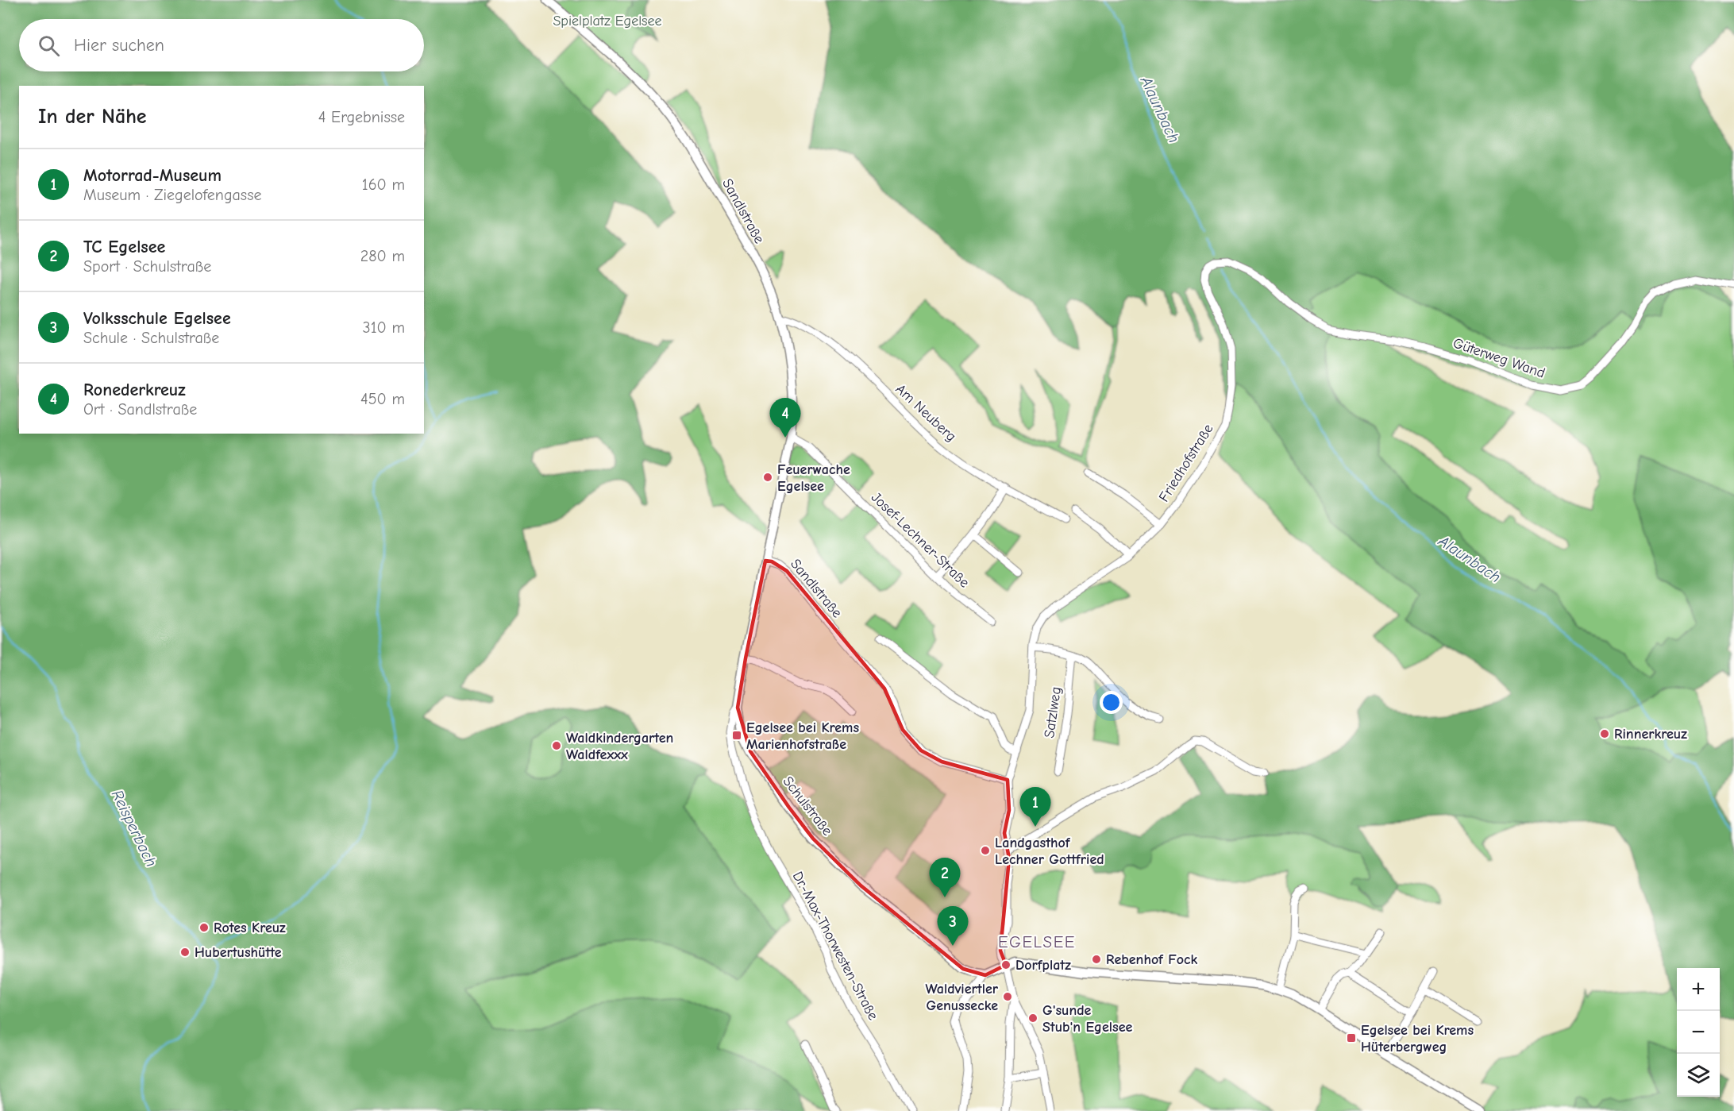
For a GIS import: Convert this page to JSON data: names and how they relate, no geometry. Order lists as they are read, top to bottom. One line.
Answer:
{"streets":{"street":["Sandlstraße","Güterweg Wand","Am Neuberg","Friedhofstraße","Josef-Lechner-Straße","Satzlweg","Schulstraße","Dr.-Max-Thorwesten-Straße"]},"crossings":[["Sandlstraße","Am Neuberg"],["Sandlstraße","Friedhofstraße"],["Sandlstraße","Josef-Lechner-Straße"],["Sandlstraße","Schulstraße"],["Güterweg Wand","Friedhofstraße"],["Schulstraße","Dr.-Max-Thorwesten-Straße"]],"districts":["EGELSEE"],"water":["Alaunbach","Reisperbach"],"parks":["Spielplatz Egelsee"],"places":{"other":["Feuerwache Egelsee","Rinnerkreuz","Waldkindergarten Waldfexxx","Landgasthof Lechner Gottfried","Rotes Kreuz","Hubertushütte","Rebenhof Fock","Dorfplatz","Waldviertler Genussecke","G'sunde Stub'n Egelsee"],"transit":["Egelsee bei Krems Marienhofstraße","Egelsee bei Krems Hüterbergweg"]},"page":{"search":"Hier suchen","heading":["In der Nähe","4 Ergebnisse"],"list":[{"mark":"1","name":"Motorrad-Museum","note":"Museum · Ziegelofengasse","value":"160 m"},{"mark":"2","name":"TC Egelsee","note":"Sport · Schulstraße","value":"280 m"},{"mark":"3","name":"Volksschule Egelsee","note":"Schule · Schulstraße","value":"310 m"},{"mark":"4","name":"Ronederkreuz","note":"Ort · Sandlstraße","value":"450 m"}],"pins":["4","1","2","3"],"map_buttons":["+","−"]}}
